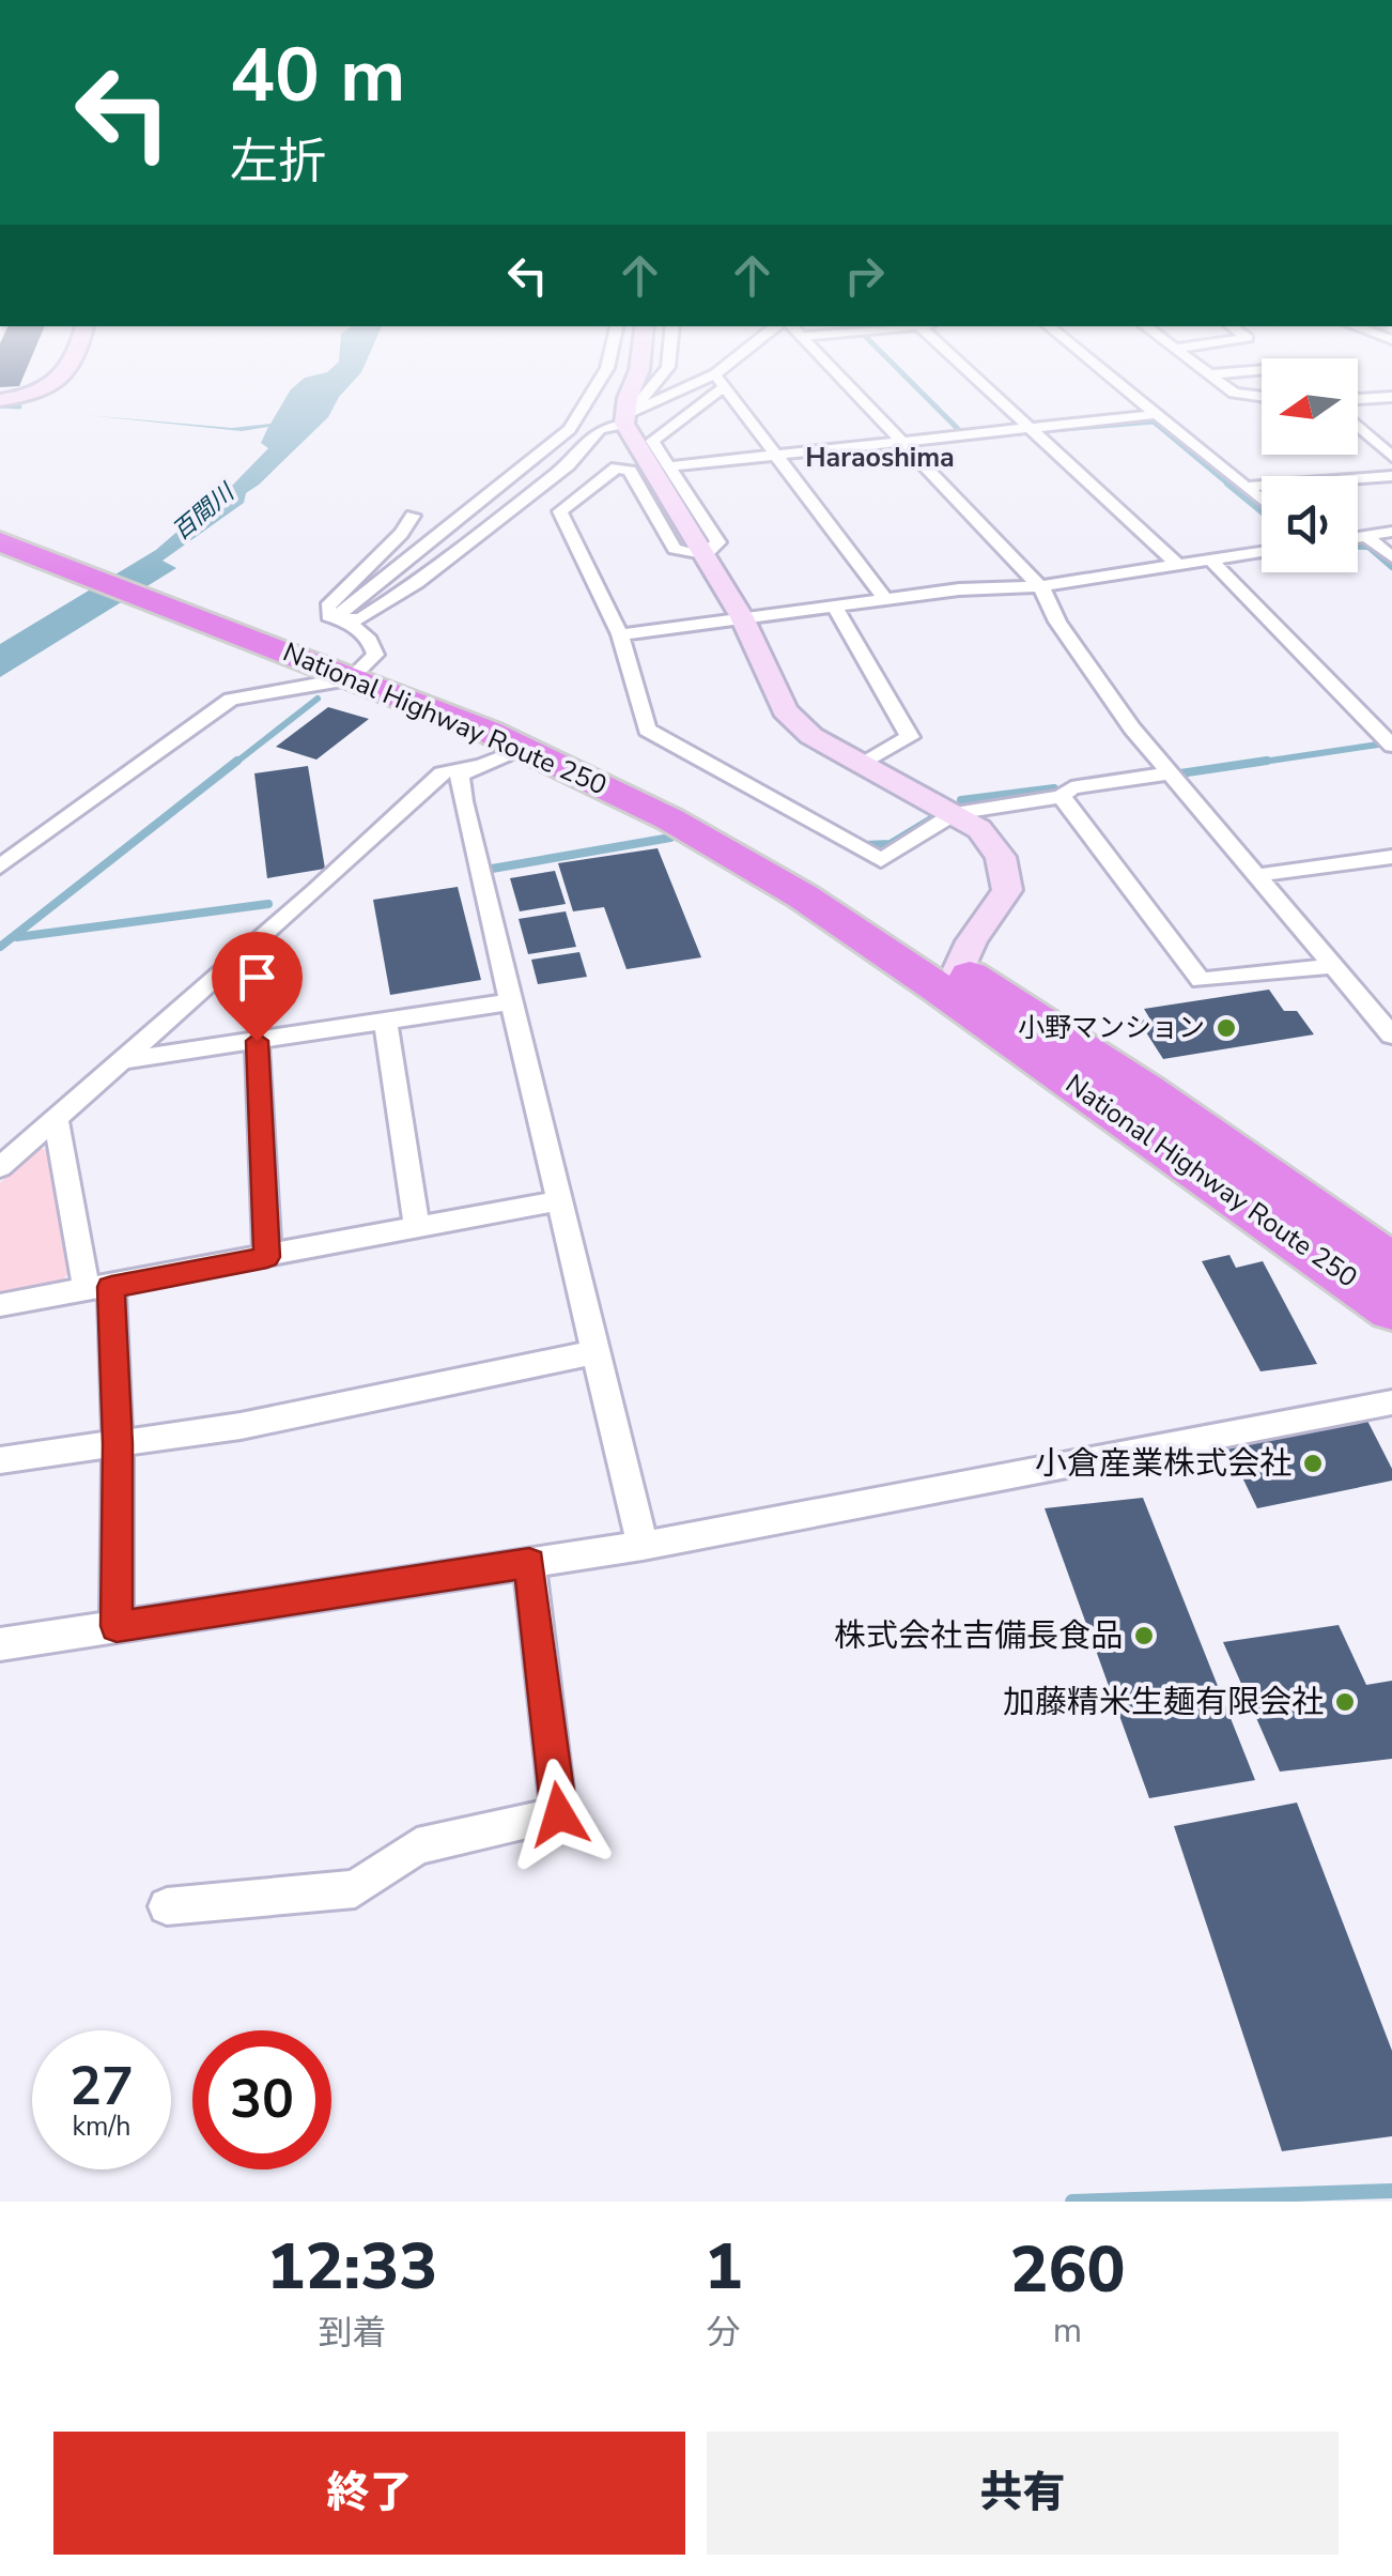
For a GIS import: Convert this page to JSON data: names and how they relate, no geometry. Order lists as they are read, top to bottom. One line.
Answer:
{"streets":{"highway":["National Highway Route 250"]},"districts":["Haraoshima"],"water":["百間川"],"places":["小野マンション","小倉産業株式会社","株式会社吉備長食品","加藤精米生麺有限会社"],"north":"left","page":{"turn":["40 m","左折"],"speed":"27 km/h","limit":"30","eta":["12:33","到着","1","分","260","m"],"buttons":["終了","共有"]}}
